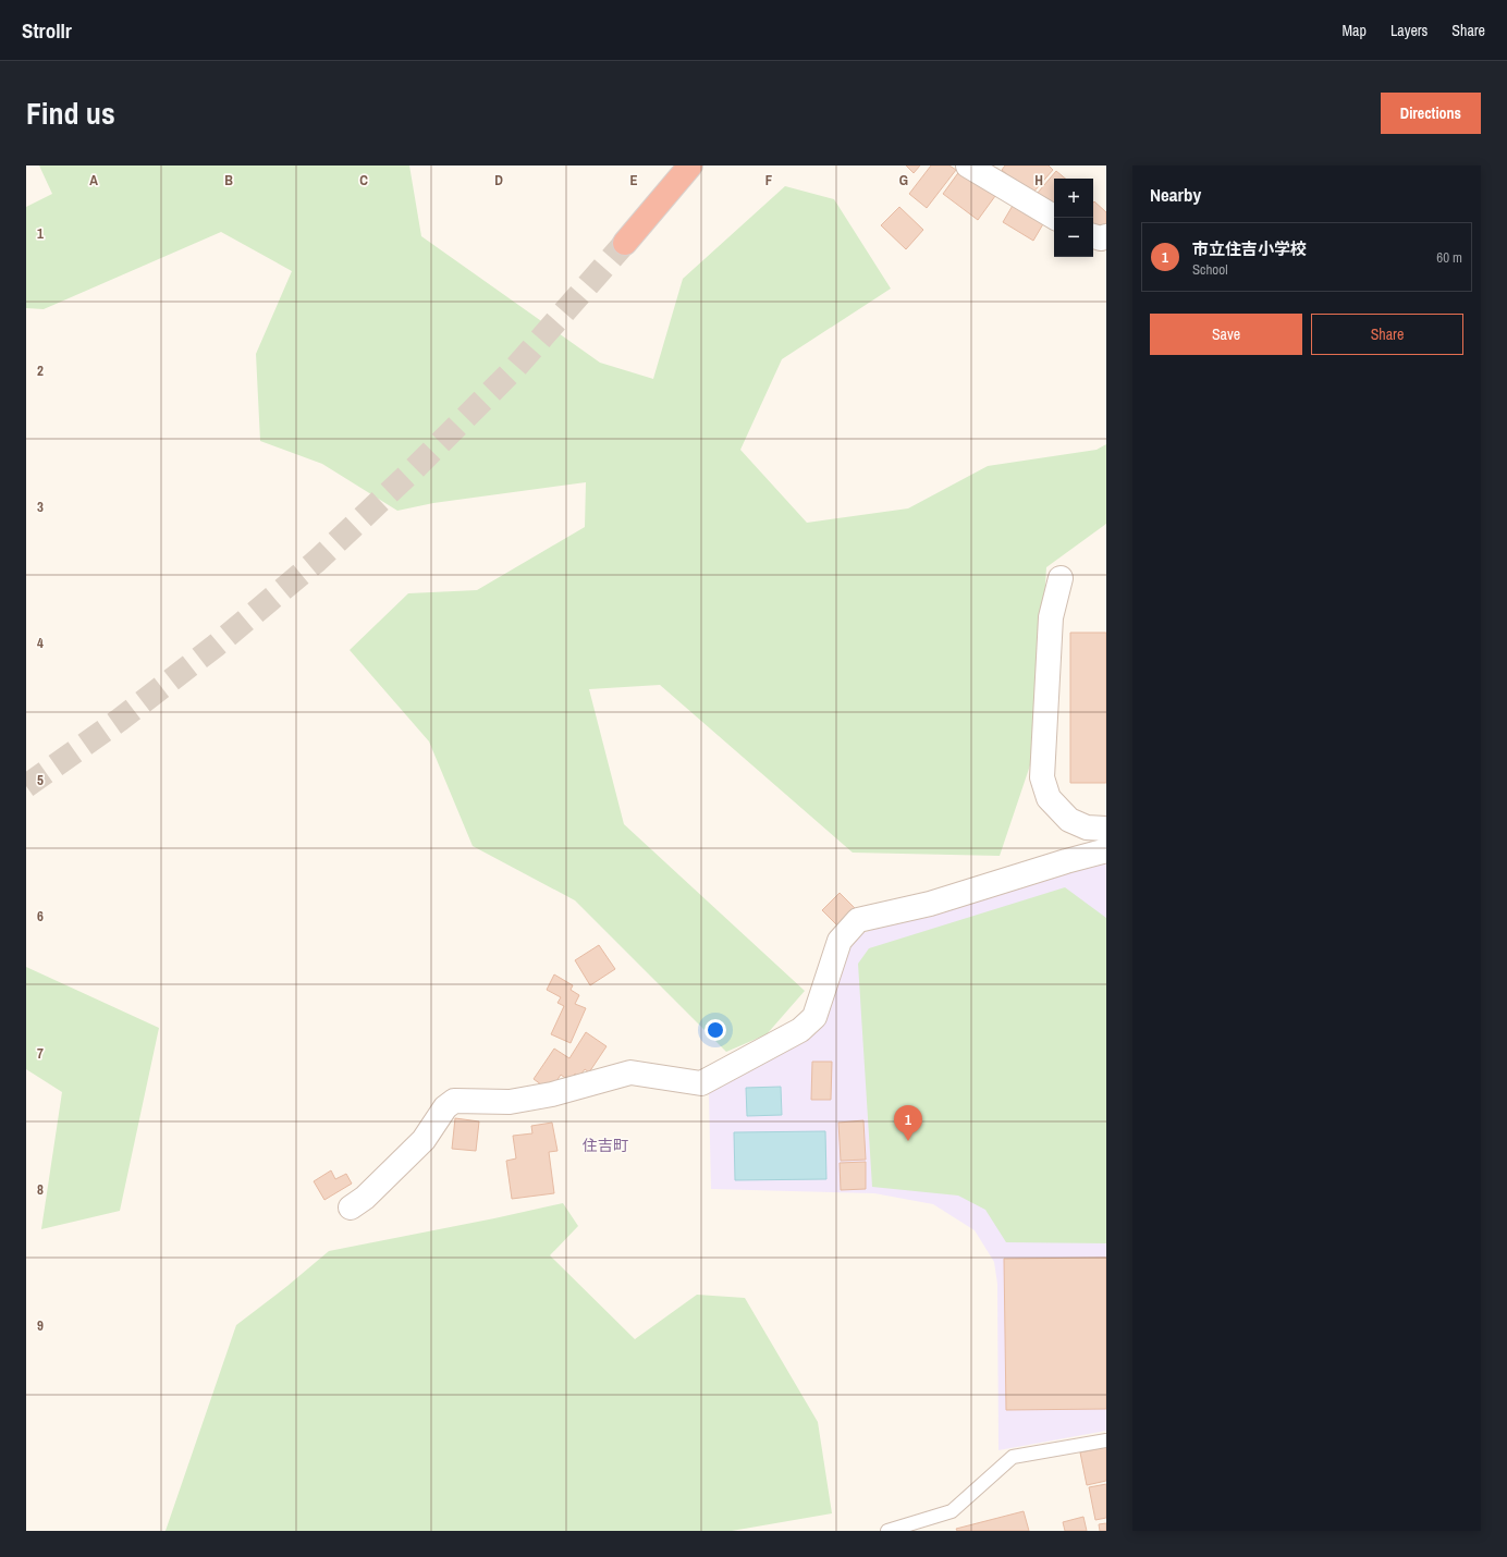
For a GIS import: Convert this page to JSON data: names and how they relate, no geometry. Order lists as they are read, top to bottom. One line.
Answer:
{"districts":["住吉町"],"page":{"header":"Strollr","nav":["Map","Layers","Share"],"title":"Find us","buttons":["Directions",["Save","Share"]],"heading":"Nearby","map_buttons":["+","−"],"list":[{"mark":"1","name":"市立住吉小学校","note":"School","value":"60 m"}],"pins":"1"},"grid":{"columns":["A","B","C","D","E","F","G","H"],"rows":["1","2","3","4","5","6","7","8","9"]}}
